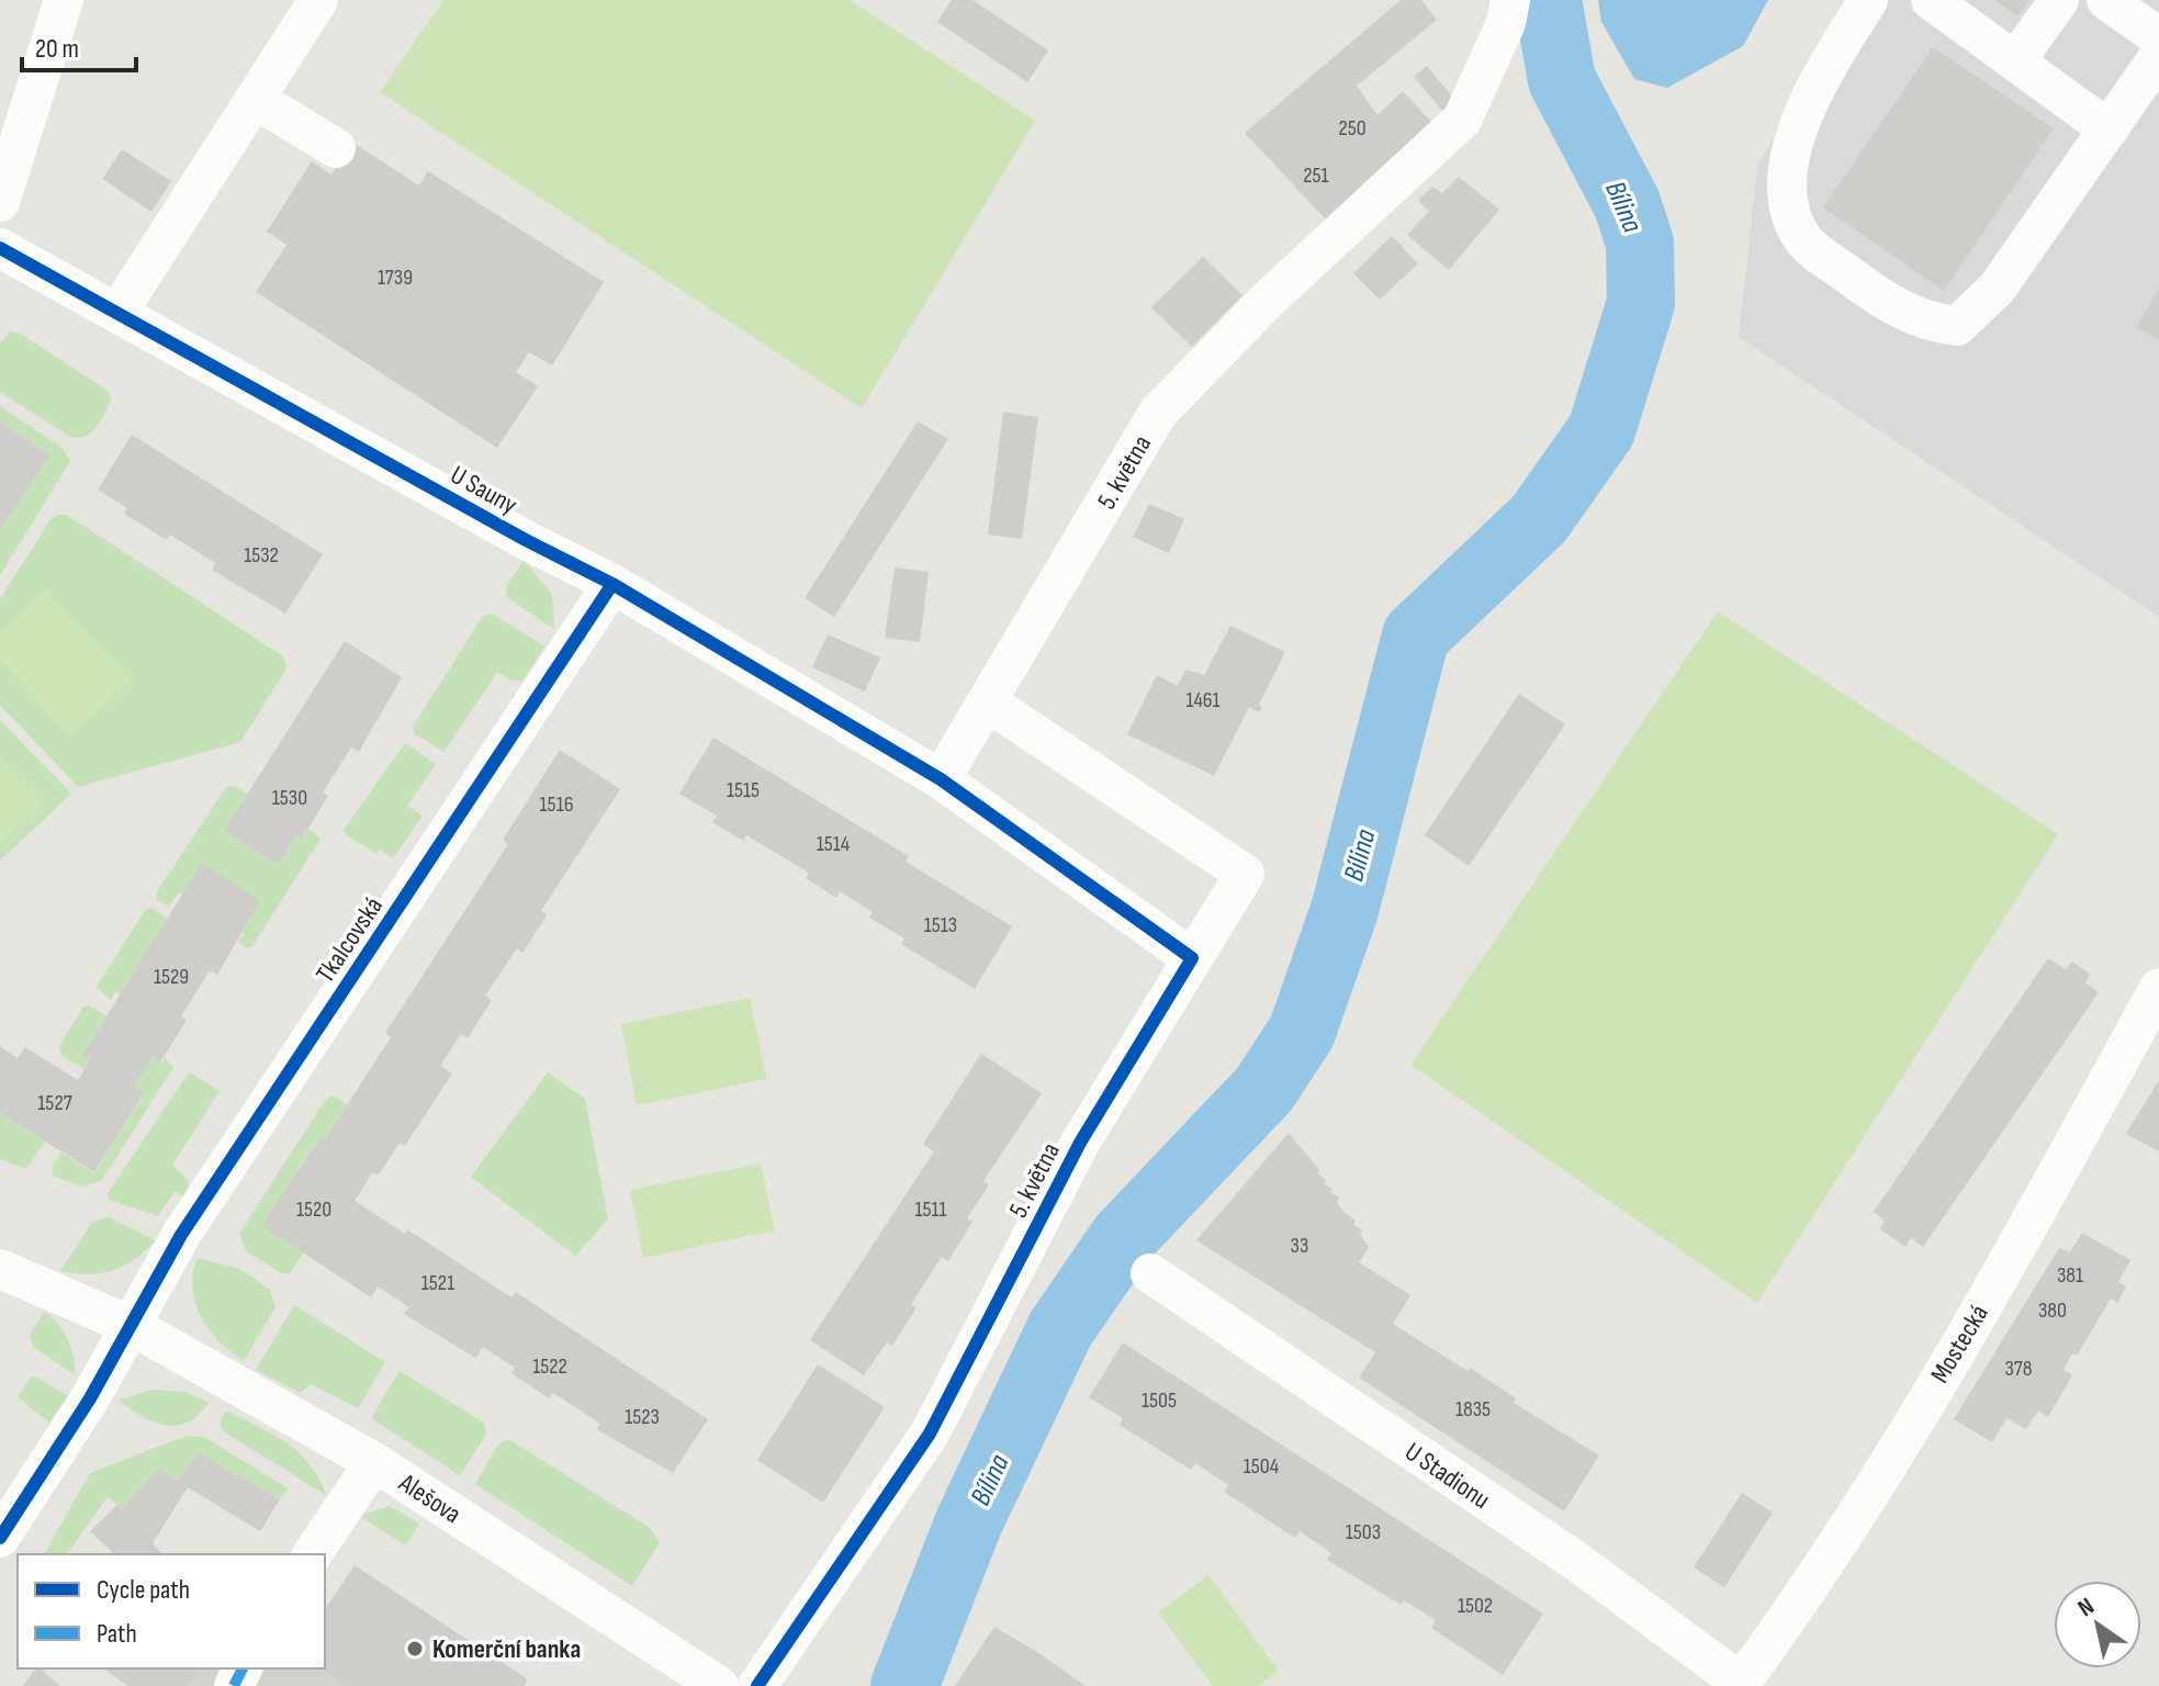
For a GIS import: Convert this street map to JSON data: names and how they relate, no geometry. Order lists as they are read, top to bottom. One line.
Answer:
{"streets":{"street":["5. května","U Sauny","Tkalcovská","Mostecká","U Stadionu","Alešova"]},"crossings":[["5. května","U Sauny"],["U Sauny","Tkalcovská"],["Tkalcovská","Alešova"],["Mostecká","U Stadionu"]],"water":["Bílina"],"places":["Komerční banka"],"house_numbers":["250","251","1739","1532","1461","1515","1530","1516","1514","1513","1529","1527","1520","1511","33","381","1521","380","1522","378","1505","1835","1523","1504","1503","1502"],"legend":["Cycle path","Path"],"scale_bar":"20 m","north":"top left"}
